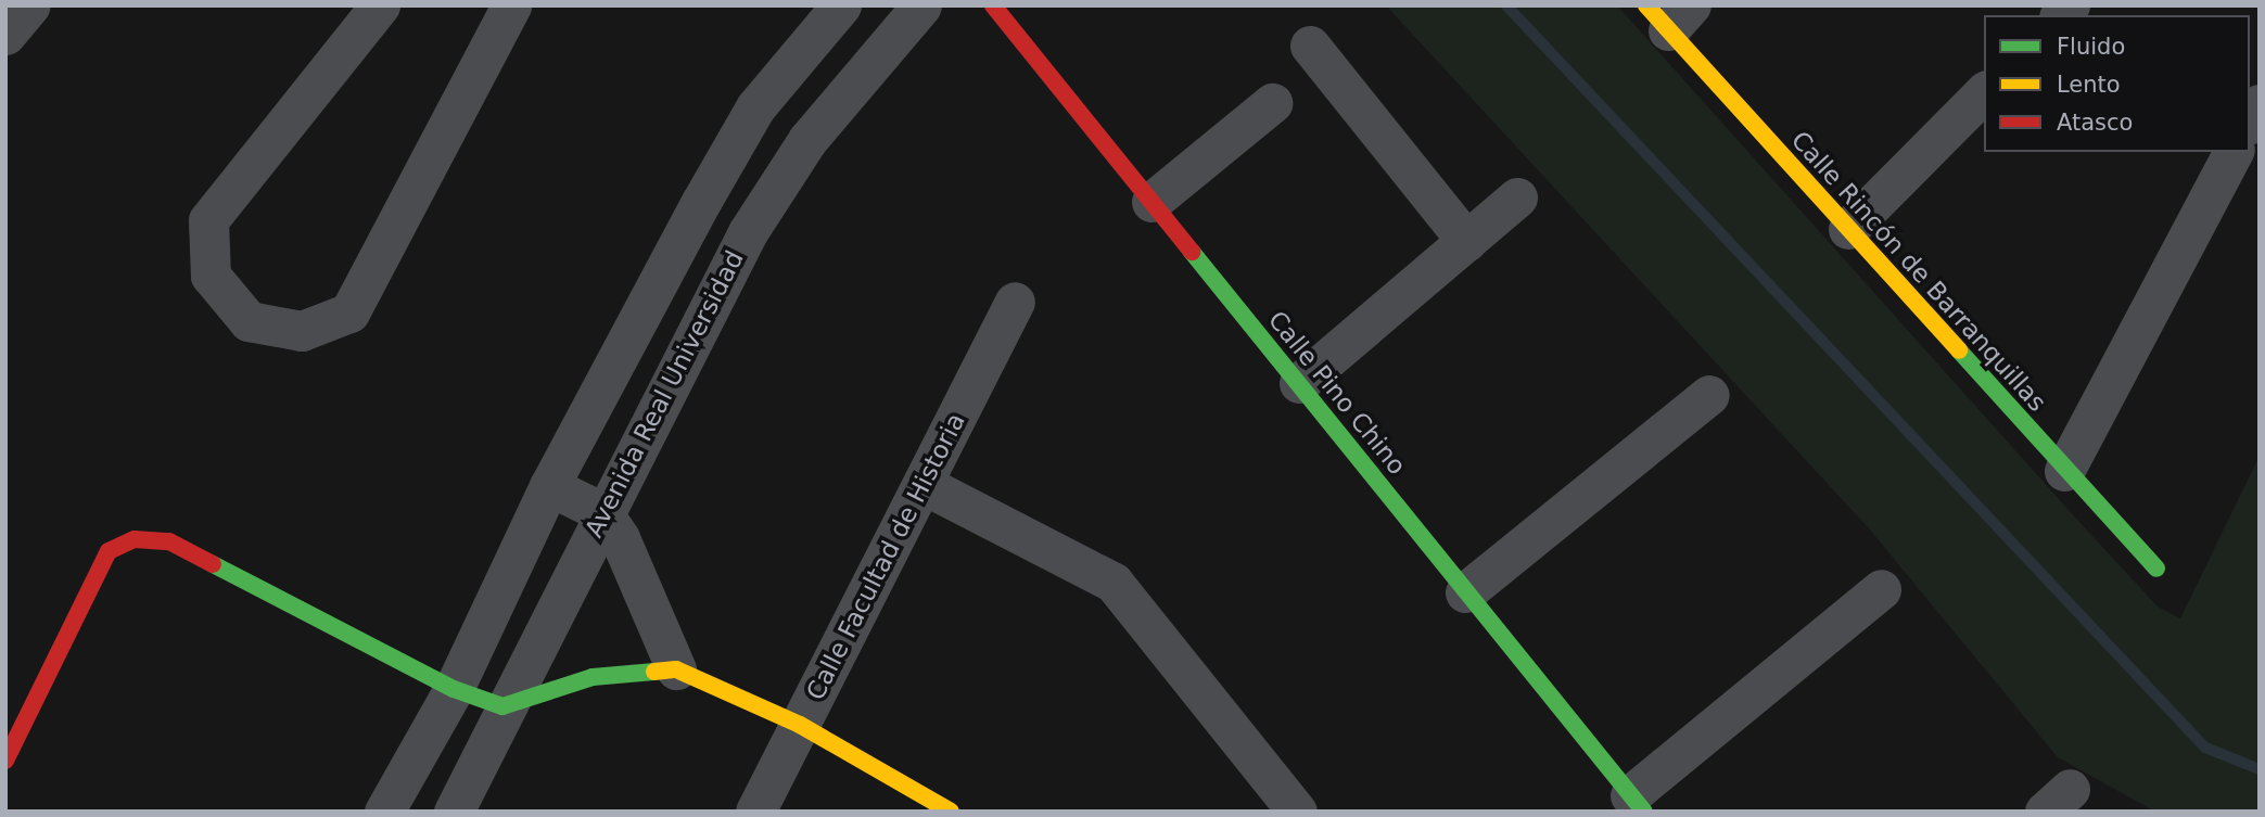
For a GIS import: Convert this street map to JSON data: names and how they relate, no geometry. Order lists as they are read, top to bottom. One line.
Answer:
{"streets":{"street":["Calle Rincón de Barranquillas","Calle Pino Chino","Avenida Real Universidad","Calle Facultad de Historia"]},"legend":["Fluido","Lento","Atasco"]}
